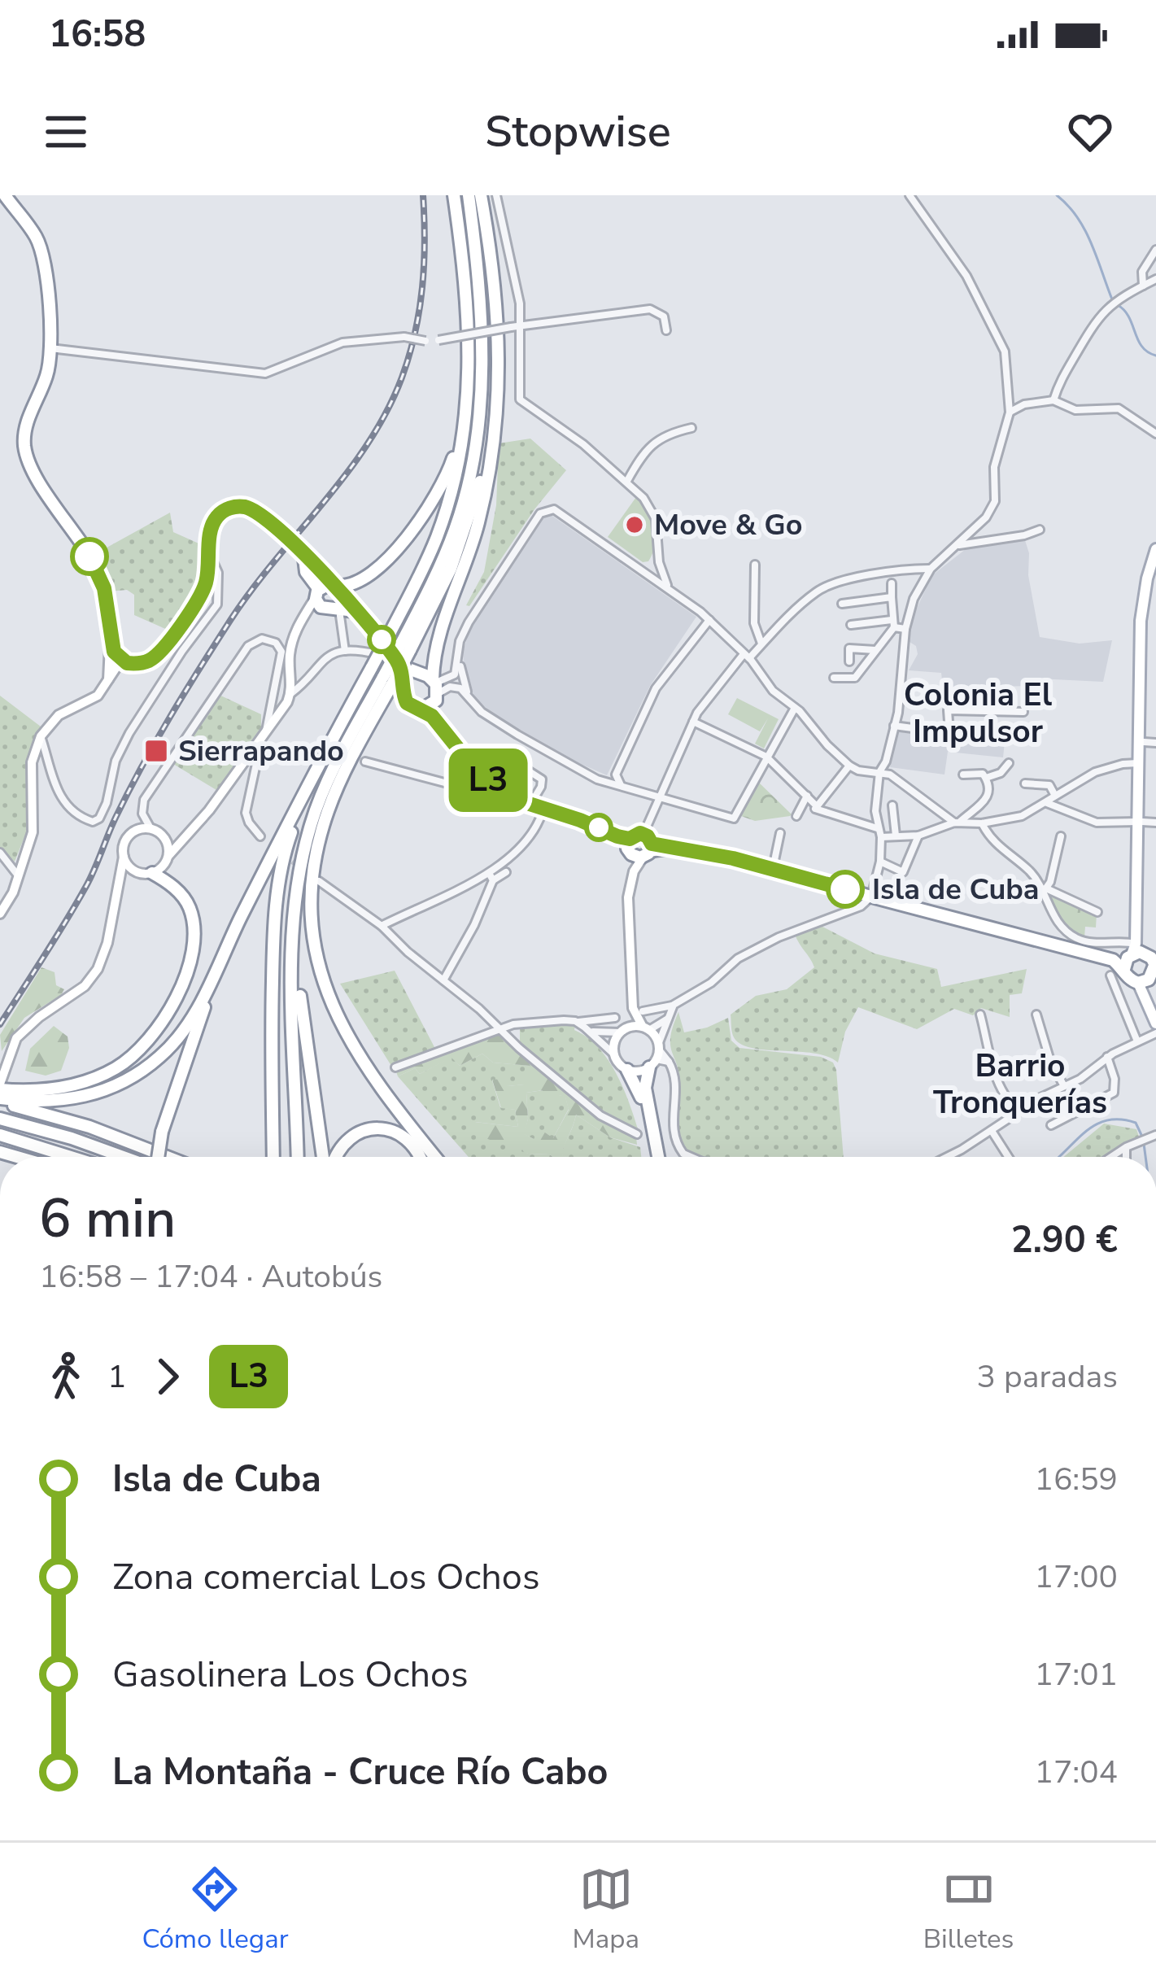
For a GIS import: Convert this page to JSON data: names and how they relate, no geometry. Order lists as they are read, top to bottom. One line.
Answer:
{"districts":["Colonia El Impulsor","Barrio Tronquerías"],"places":{"other":["Move & Go","Isla de Cuba"],"transit":["Sierrapando"]},"lines":["bus line L3"],"page":{"status":"16:58","header":"Stopwise","on_map":"L3","heading":["6 min","16:58 – 17:04 · Autobús","2.90 €"],"legs":["1","L3","3 paradas"],"list":[{"name":"Isla de Cuba","value":"16:59"},{"name":"Zona comercial Los Ochos","value":"17:00"},{"name":"Gasolinera Los Ochos","value":"17:01"},{"name":"La Montaña - Cruce Río Cabo","value":"17:04"}],"tabs":["Cómo llegar","Mapa","Billetes"]}}
